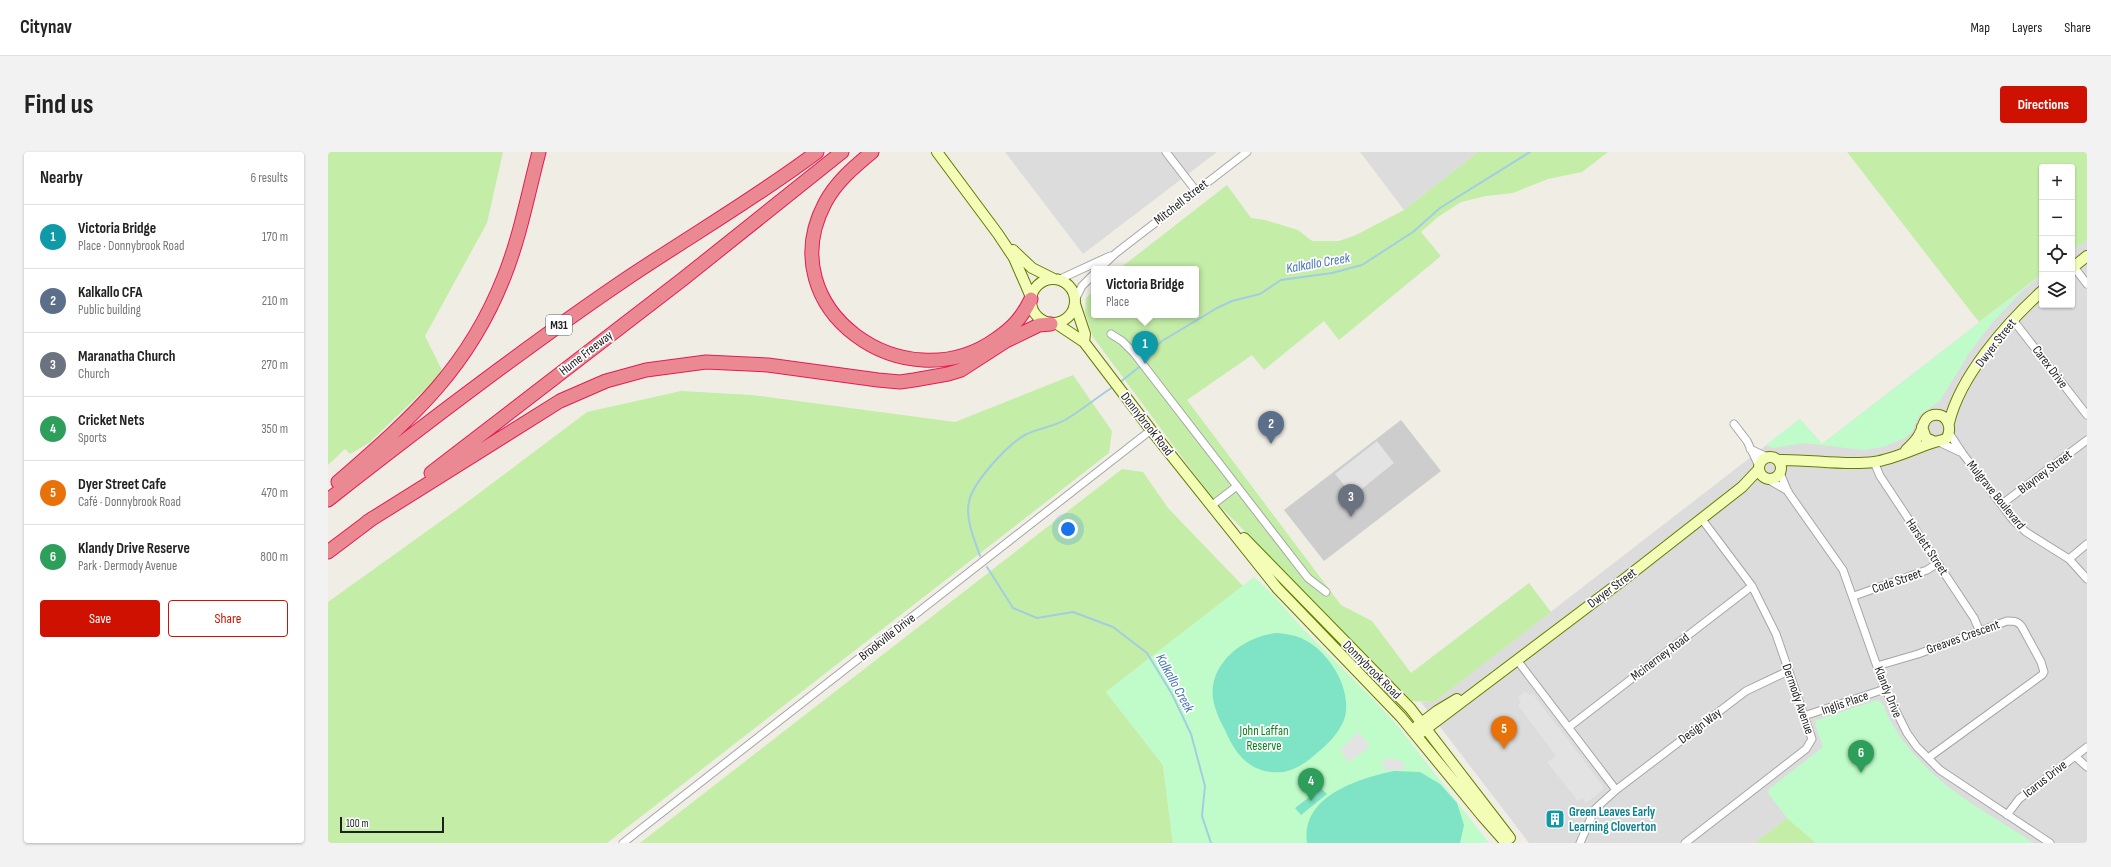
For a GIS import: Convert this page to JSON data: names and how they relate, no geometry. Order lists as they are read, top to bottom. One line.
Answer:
{"streets":{"highway":["M31","Hume Freeway"],"main road":["Dwyer Street","Donnybrook Road"],"street":["Mitchell Street","Carex Drive","Blayney Street","Mulgrave Boulevard","Harslett Street","Code Street","Brookville Drive","Greaves Crescent","Mcinerney Road","Klandy Drive","Dermody Avenue","Inglis Place","Design Way","Icarus Drive"]},"crossings":[["Mitchell Street","Donnybrook Road"],["Dwyer Street","Carex Drive"],["Dwyer Street","Donnybrook Road"],["Dwyer Street","Mulgrave Boulevard"],["Dwyer Street","Klandy Drive"],["Dwyer Street","Dermody Avenue"],["Donnybrook Road","Brookville Drive"],["Blayney Street","Mulgrave Boulevard"],["Harslett Street","Code Street"],["Harslett Street","Greaves Crescent"],["Code Street","Klandy Drive"],["Greaves Crescent","Klandy Drive"],["Mcinerney Road","Dermody Avenue"],["Klandy Drive","Inglis Place"],["Klandy Drive","Icarus Drive"],["Dermody Avenue","Inglis Place"],["Dermody Avenue","Design Way"]],"water":["Kalkallo Creek"],"parks":["John Laffan Reserve"],"places":{"building":["Green Leaves Early Learning Cloverton"]},"scale_bar":"100 m","page":{"header":"Citynav","nav":["Map","Layers","Share"],"buttons":["Directions",["Save","Share"]],"title":"Find us","heading":["Nearby","6 results"],"map_buttons":["+","−"],"list":[{"mark":"1","name":"Victoria Bridge","note":"Place · Donnybrook Road","value":"170 m"},{"mark":"2","name":"Kalkallo CFA","note":"Public building","value":"210 m"},{"mark":"3","name":"Maranatha Church","note":"Church","value":"270 m"},{"mark":"4","name":"Cricket Nets","note":"Sports","value":"350 m"},{"mark":"5","name":"Dyer Street Cafe","note":"Café · Donnybrook Road","value":"470 m"},{"mark":"6","name":"Klandy Drive Reserve","note":"Park · Dermody Avenue","value":"800 m"}],"popup":["Victoria Bridge","Place"],"pins":["1","2","3","5","6","4"],"scale":"100 m"}}
